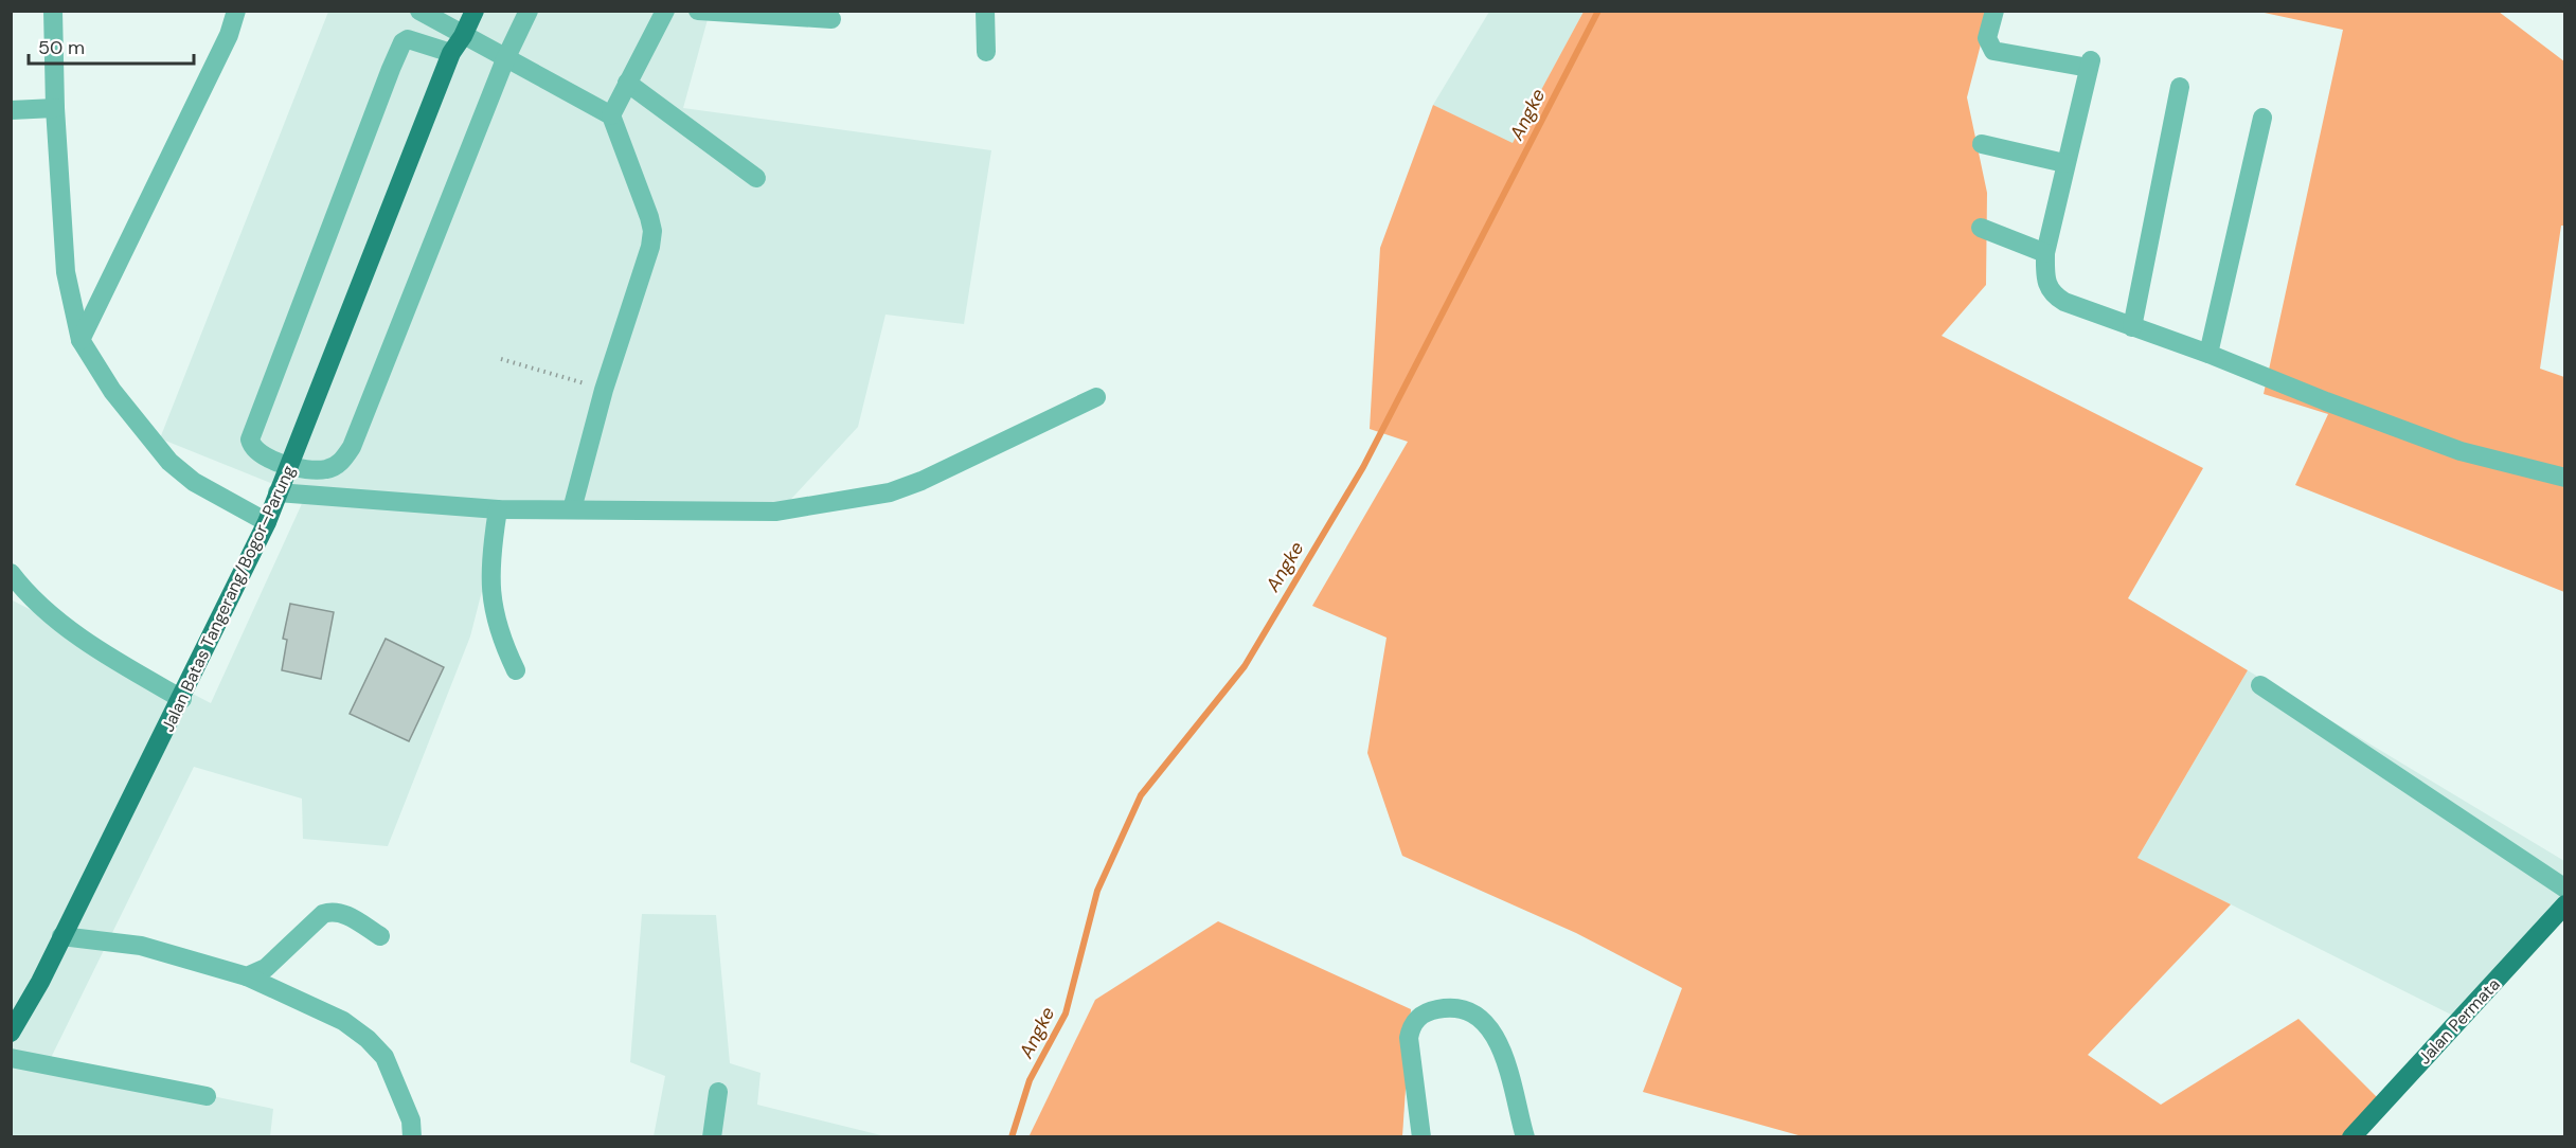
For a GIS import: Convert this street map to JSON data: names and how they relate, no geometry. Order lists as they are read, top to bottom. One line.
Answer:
{"streets":{"main road":["Jalan Batas Tangerang/Bogor–Parung","Jalan Permata"]},"water":["Angke"],"scale_bar":"50 m"}
